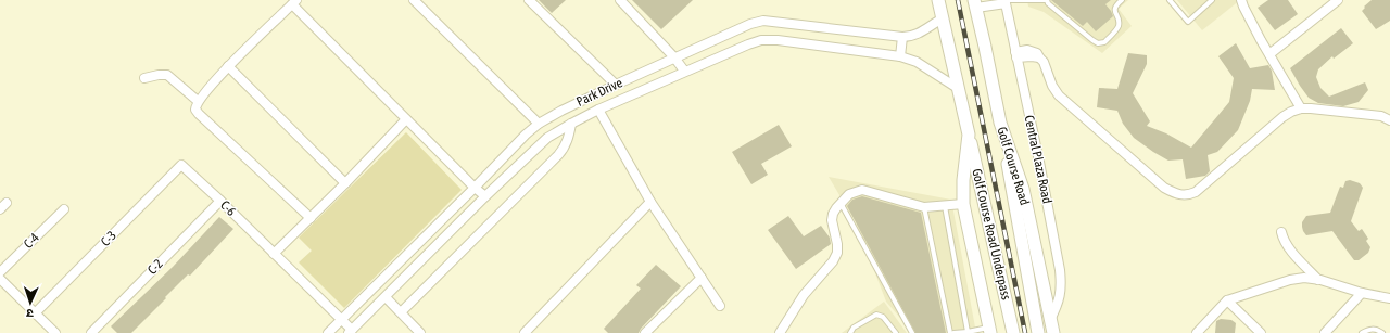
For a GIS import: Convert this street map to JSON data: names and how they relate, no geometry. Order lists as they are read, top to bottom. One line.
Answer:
{"streets":{"main road":["Golf Course Road","Golf Course Road Underpass"],"street":["Park Drive","Central Plaza Road","C-6","C-3","C-4","C-2"]},"crossings":[["Park Drive","C-6"],["Central Plaza Road","Golf Course Road"],["Golf Course Road","Golf Course Road Underpass"],["C-6","C-3"],["C-6","C-2"]],"north":"bottom"}
